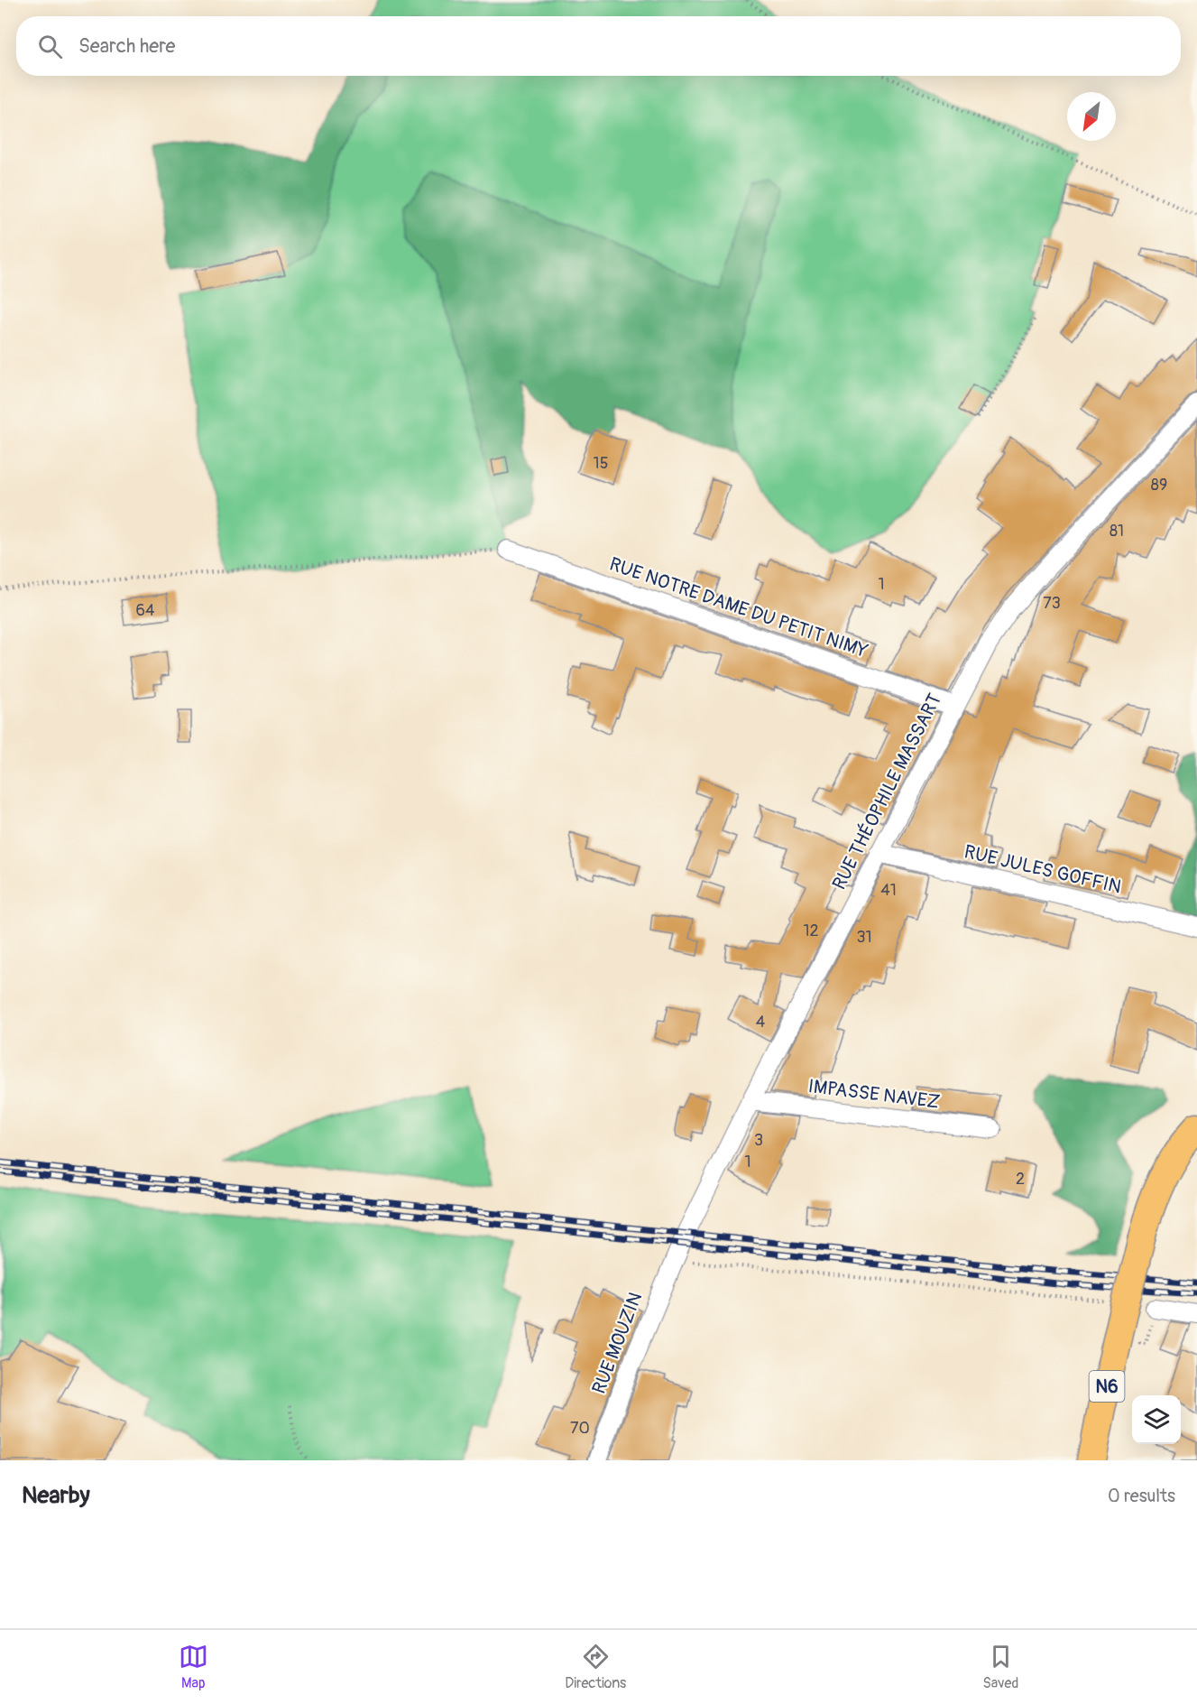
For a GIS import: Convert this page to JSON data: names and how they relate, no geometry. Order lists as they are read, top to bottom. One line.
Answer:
{"streets":{"main road":["N6"],"street":["RUE NOTRE DAME DU PETIT NIMY","RUE THÉOPHILE MASSART","RUE JULES GOFFIN","IMPASSE NAVEZ","RUE MOUZIN"]},"crossings":[["RUE NOTRE DAME DU PETIT NIMY","RUE THÉOPHILE MASSART"],["RUE THÉOPHILE MASSART","RUE JULES GOFFIN"],["RUE THÉOPHILE MASSART","IMPASSE NAVEZ"],["RUE THÉOPHILE MASSART","RUE MOUZIN"]],"house_numbers":["15","89","81","1","73","64","41","12","31","4","3","1","2","70"],"north":"bottom left","page":{"search":"Search here","heading":["Nearby","0 results"],"nav":["Map","Directions","Saved"]}}
